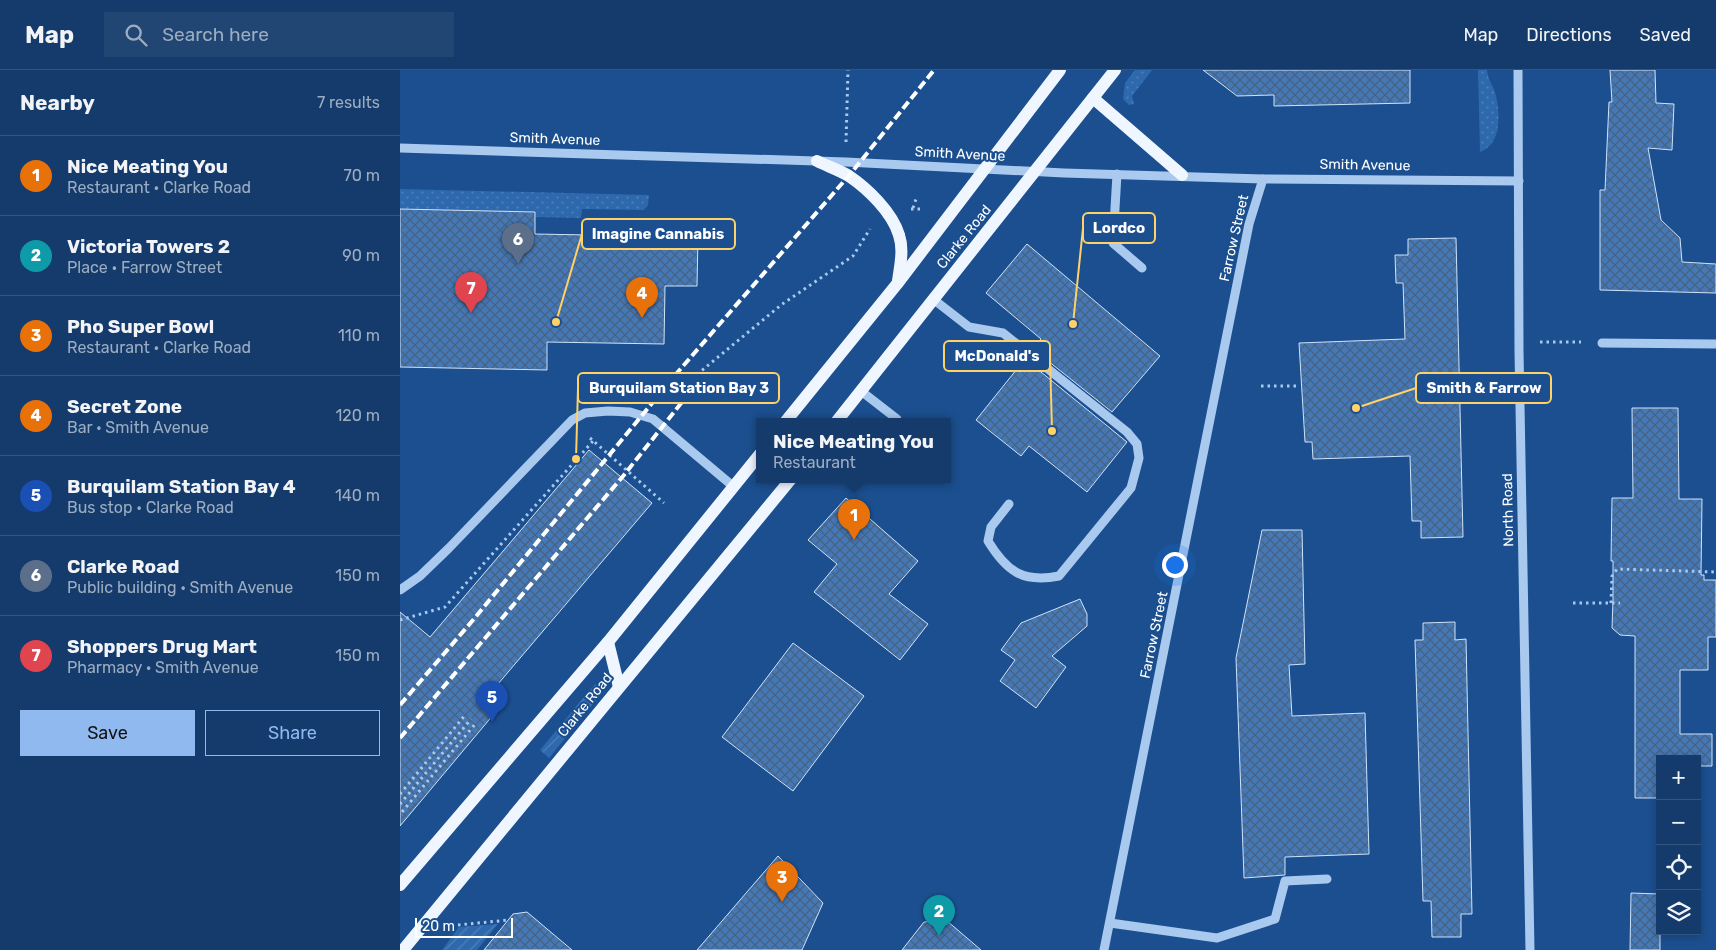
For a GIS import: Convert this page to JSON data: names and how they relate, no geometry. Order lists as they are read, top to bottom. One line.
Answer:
{"streets":{"main road":["Clarke Road"],"street":["Smith Avenue","Farrow Street","North Road"]},"crossings":[["Smith Avenue","Clarke Road"],["Smith Avenue","Farrow Street"],["Smith Avenue","North Road"]],"places":["Imagine Cannabis","Lordco","Smith & Farrow","McDonald's","Burquilam Station Bay 3"],"scale_bar":"20 m","page":{"header":"Map","search":"Search here","nav":["Map","Directions","Saved"],"heading":["Nearby","7 results"],"list":[{"mark":"1","name":"Nice Meating You","note":"Restaurant · Clarke Road","value":"70 m"},{"mark":"2","name":"Victoria Towers 2","note":"Place · Farrow Street","value":"90 m"},{"mark":"3","name":"Pho Super Bowl","note":"Restaurant · Clarke Road","value":"110 m"},{"mark":"4","name":"Secret Zone","note":"Bar · Smith Avenue","value":"120 m"},{"mark":"5","name":"Burquilam Station Bay 4","note":"Bus stop · Clarke Road","value":"140 m"},{"mark":"6","name":"Clarke Road","note":"Public building · Smith Avenue","value":"150 m"},{"mark":"7","name":"Shoppers Drug Mart","note":"Pharmacy · Smith Avenue","value":"150 m"}],"pins":["6","7","4","1","5","3","2"],"popup":["Nice Meating You","Restaurant"],"buttons":["Save","Share"],"map_buttons":["+","−"],"scale":"20 m"}}
